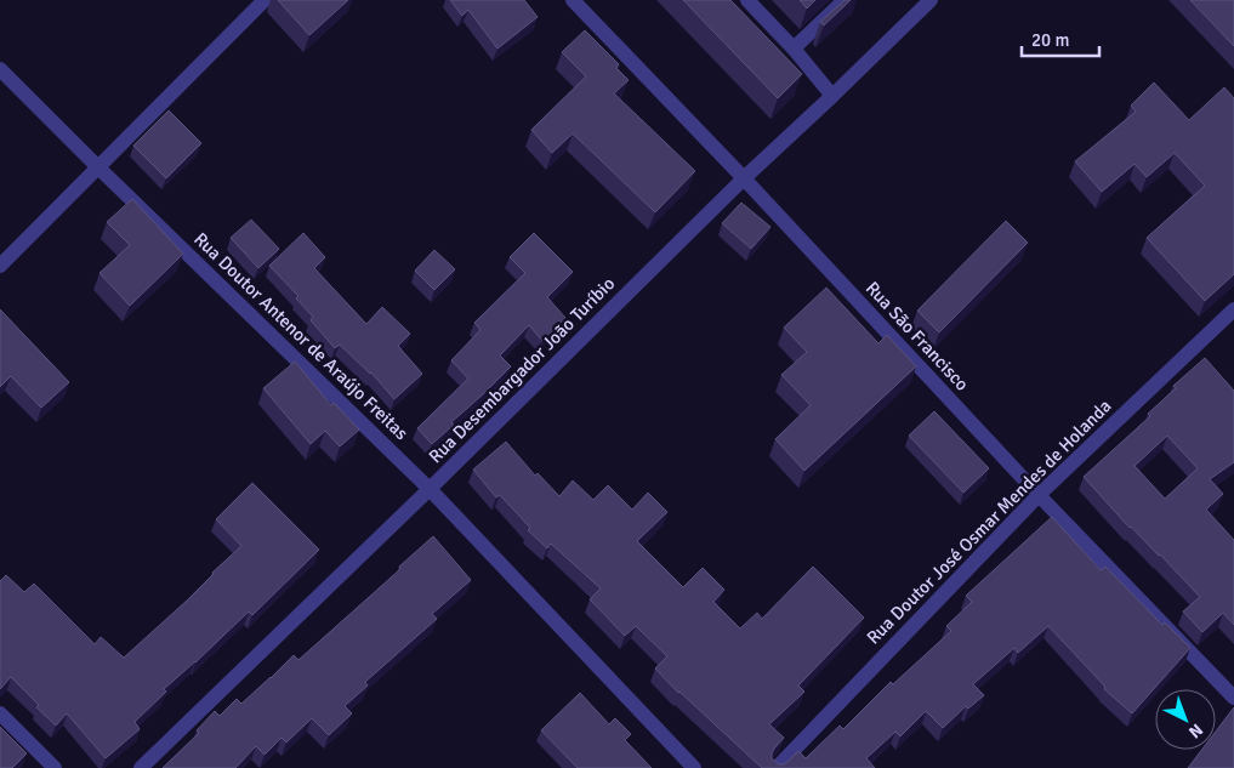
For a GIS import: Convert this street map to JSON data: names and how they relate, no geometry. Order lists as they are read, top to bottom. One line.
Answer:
{"streets":{"street":["Rua Doutor Antenor de Araújo Freitas","Rua São Francisco","Rua Desembargador João Turíbio","Rua Doutor José Osmar Mendes de Holanda"]},"crossings":[["Rua Doutor Antenor de Araújo Freitas","Rua Desembargador João Turíbio"],["Rua São Francisco","Rua Desembargador João Turíbio"],["Rua São Francisco","Rua Doutor José Osmar Mendes de Holanda"]],"scale_bar":"20 m","north":"bottom right"}
